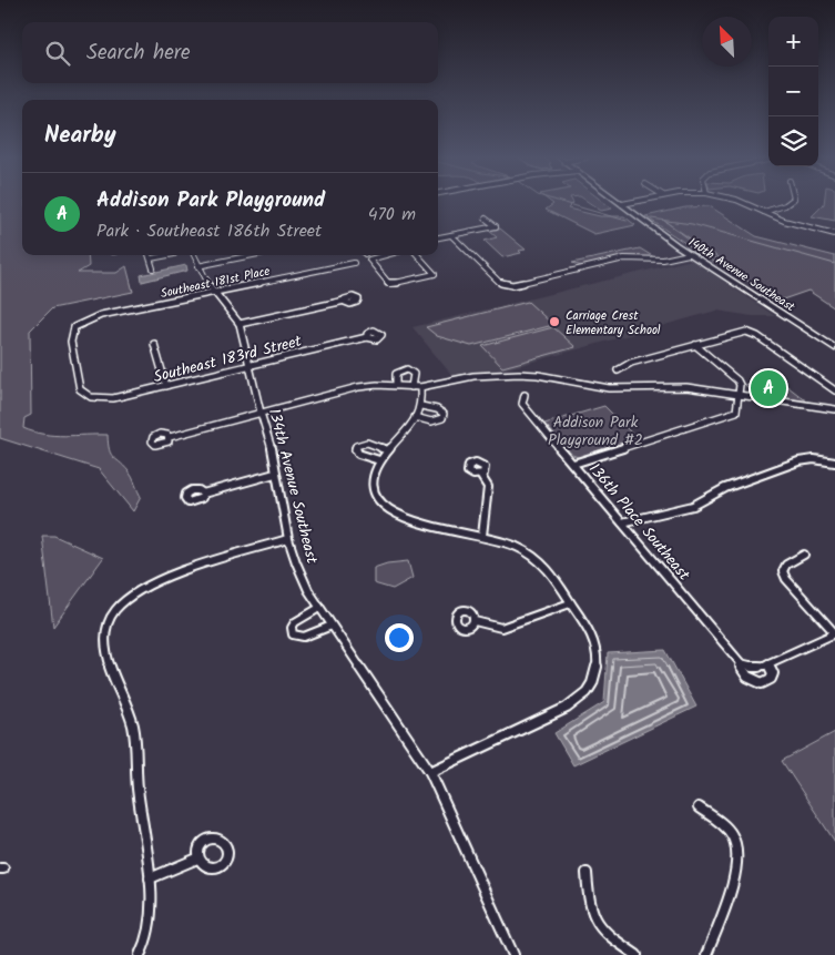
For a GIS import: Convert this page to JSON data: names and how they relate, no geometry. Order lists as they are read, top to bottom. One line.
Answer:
{"streets":{"main road":["140th Avenue Southeast"],"street":["Southeast 181st Place","Southeast 183rd Street","134th Avenue Southeast","136th Place Southeast"]},"crossings":[["Southeast 181st Place","Southeast 183rd Street"],["Southeast 181st Place","134th Avenue Southeast"],["Southeast 183rd Street","134th Avenue Southeast"]],"parks":["Addison Park Playground #2"],"places":["Carriage Crest Elementary School"],"north":"top left","page":{"map_buttons":["+","−"],"search":"Search here","heading":"Nearby","list":[{"mark":"A","name":"Addison Park Playground","note":"Park · Southeast 186th Street","value":"470 m"}],"pins":"A"}}
